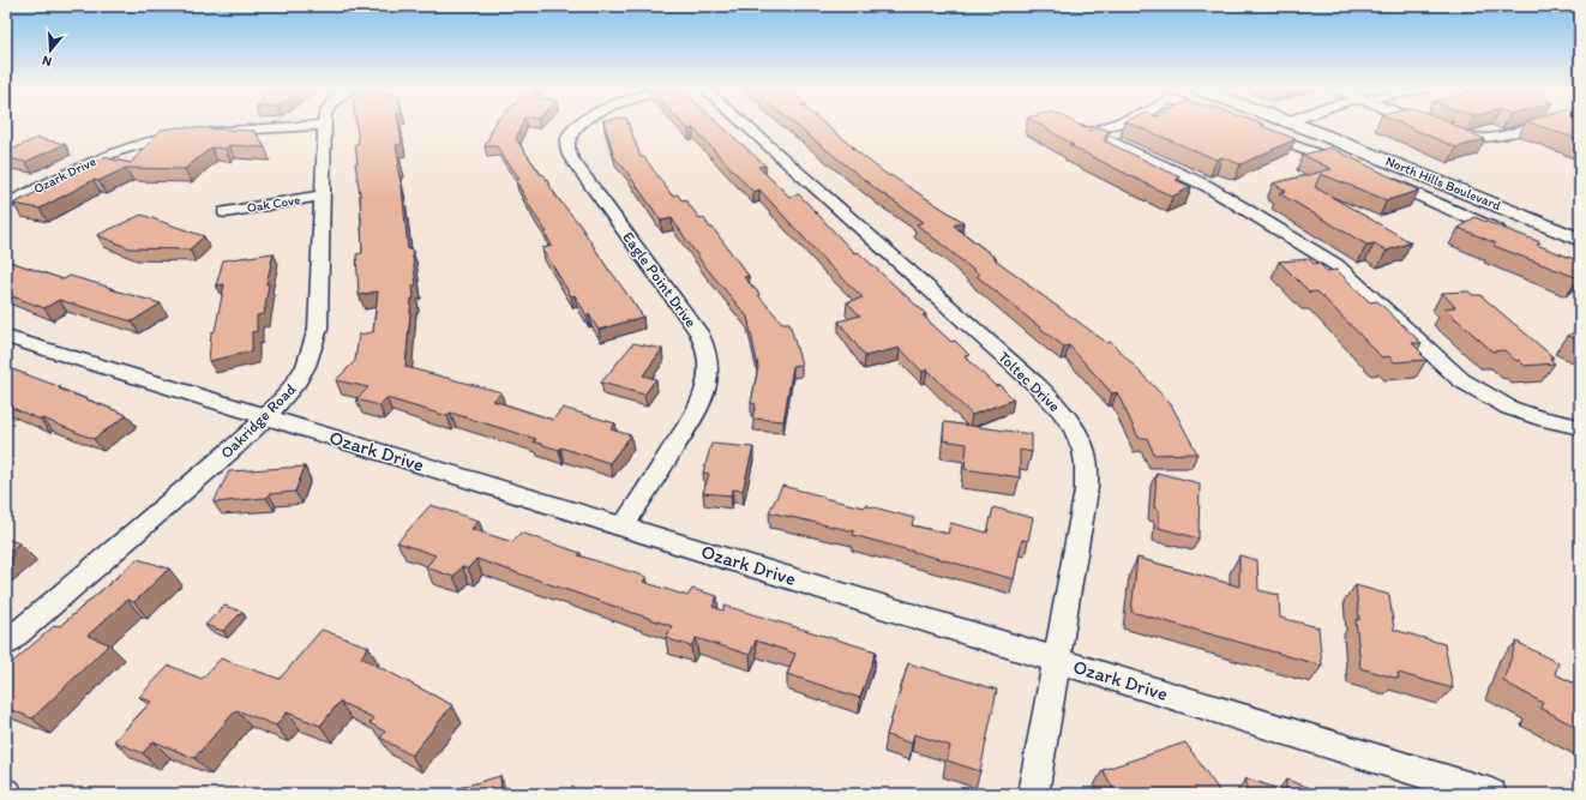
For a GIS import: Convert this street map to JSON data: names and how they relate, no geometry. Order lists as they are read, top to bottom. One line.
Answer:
{"streets":{"street":["Ozark Drive","North Hills Boulevard","Oak Cove","Eagle Point Drive","Toltec Drive","Oakridge Road"]},"crossings":[["Ozark Drive","Eagle Point Drive"],["Ozark Drive","Toltec Drive"],["Ozark Drive","Oakridge Road"],["Oak Cove","Oakridge Road"]],"north":"bottom"}
